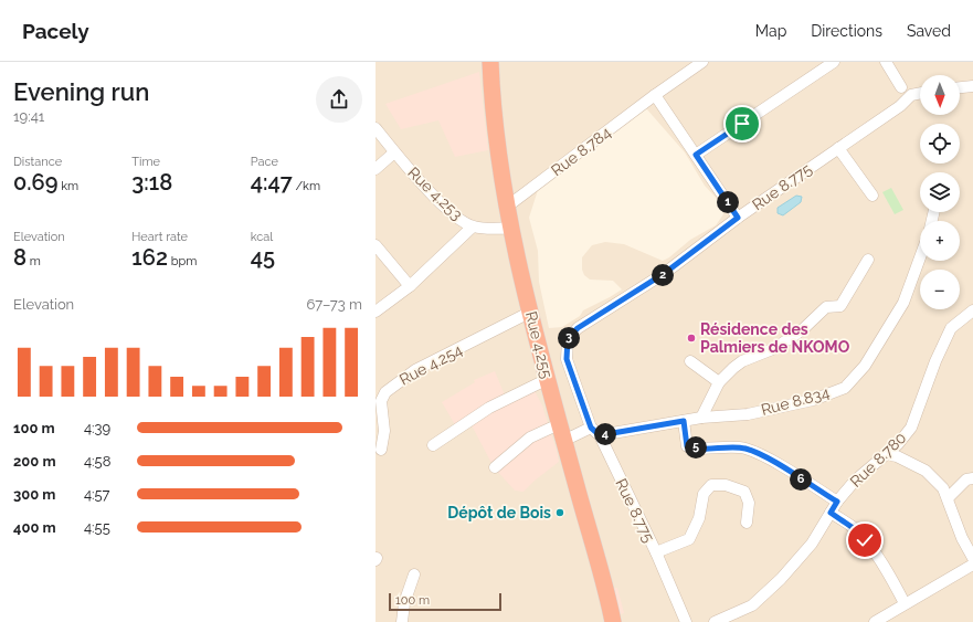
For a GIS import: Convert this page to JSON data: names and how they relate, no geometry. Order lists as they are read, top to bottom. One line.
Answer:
{"streets":{"highway":["Rue 4.255"],"street":["Rue 8.784","Rue 8.775","Rue 4.253","Rue 4.254","Rue 8.834","Rue 8.780"]},"crossings":[["Rue 8.784","Rue 4.255"],["Rue 8.775","Rue 8.834"],["Rue 4.253","Rue 4.255"],["Rue 4.255","Rue 4.254"]],"places":["Résidence des Palmiers de NKOMO","Dépôt de Bois"],"scale_bar":"100 m","north":"bottom","page":{"header":"Pacely","nav":["Map","Directions","Saved"],"heading":["Evening run","19:41"],"map_buttons":["+","−"],"stats":[["Distance","0.69 km"],["Time","3:18"],["Pace","4:47 /km"],["Elevation","8 m"],["Heart rate","162 bpm"],["kcal","45"]],"pins":["1","2","3","4","5","6"],"chart":["Elevation","67–73 m"],"list":[{"name":"100 m","note":"4:39"},{"name":"200 m","note":"4:58"},{"name":"300 m","note":"4:57"},{"name":"400 m","note":"4:55"}],"scale":"100 m"}}
